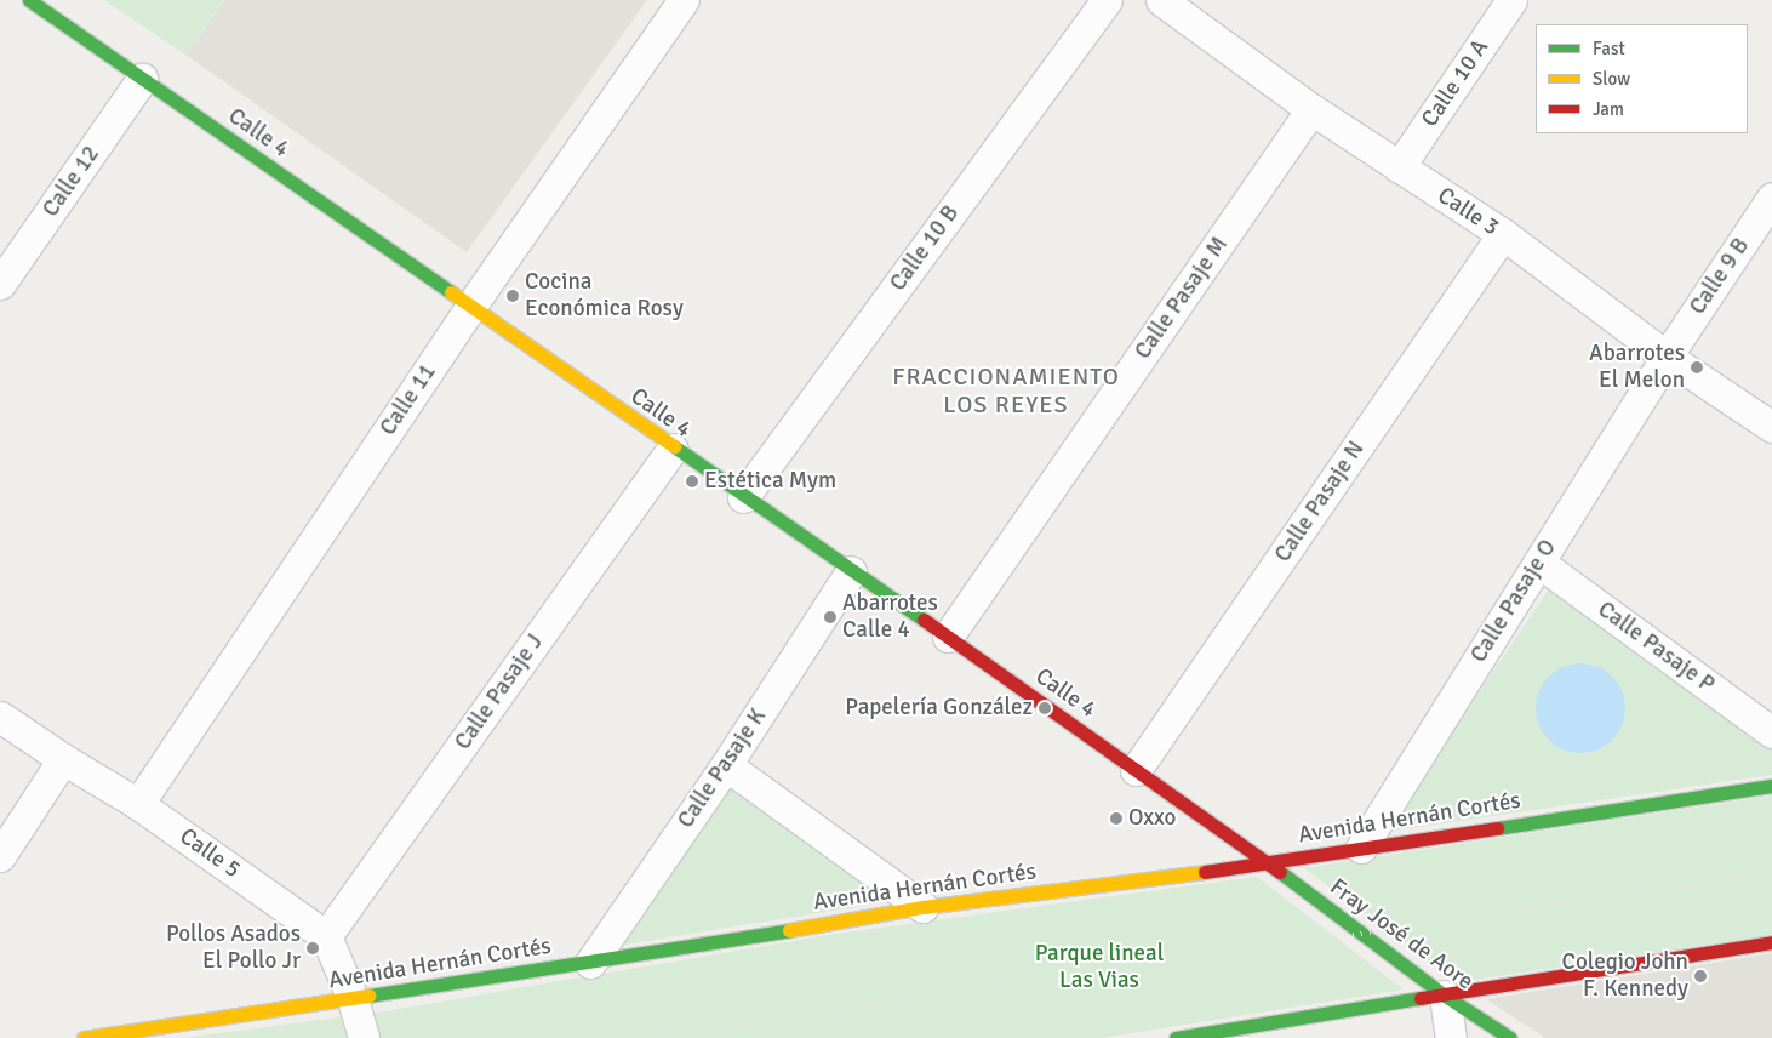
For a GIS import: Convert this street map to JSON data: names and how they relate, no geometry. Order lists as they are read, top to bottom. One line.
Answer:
{"streets":{"main road":["Calle 4","Avenida Hernán Cortés","Fray José de Aore"],"street":["Calle 10 A","Calle 12","Calle 3","Calle 10 B","Calle 9 B","Calle Pasaje M","Calle 11","Calle Pasaje N","Calle Pasaje O","Calle Pasaje P","Calle Pasaje J","Calle Pasaje K","Calle 5"]},"crossings":[["Calle 10 A","Calle 3"],["Calle 4","Calle 12"],["Calle 4","Calle 10 B"],["Calle 4","Calle Pasaje M"],["Calle 4","Calle 11"],["Calle 4","Calle Pasaje N"],["Calle 4","Calle Pasaje J"],["Calle 4","Calle Pasaje K"],["Calle 4","Avenida Hernán Cortés"],["Calle 4","Fray José de Aore"],["Calle 3","Calle 9 B"],["Calle 3","Calle Pasaje M"],["Calle 3","Calle Pasaje N"],["Calle 3","Calle Pasaje O"],["Calle 9 B","Calle Pasaje O"],["Calle 11","Calle 5"],["Calle Pasaje O","Calle Pasaje P"],["Calle Pasaje O","Avenida Hernán Cortés"],["Calle Pasaje J","Calle 5"],["Calle Pasaje K","Avenida Hernán Cortés"],["Avenida Hernán Cortés","Fray José de Aore"]],"districts":["FRACCIONAMIENTO LOS REYES"],"parks":["Parque lineal Las Vias"],"places":["Cocina Económica Rosy","Abarrotes El Melon","Estética Mym","Abarrotes Calle 4","Papelería González","Oxxo","Pollos Asados El Pollo Jr","Colegio John F. Kennedy"],"legend":["Fast","Slow","Jam"]}
